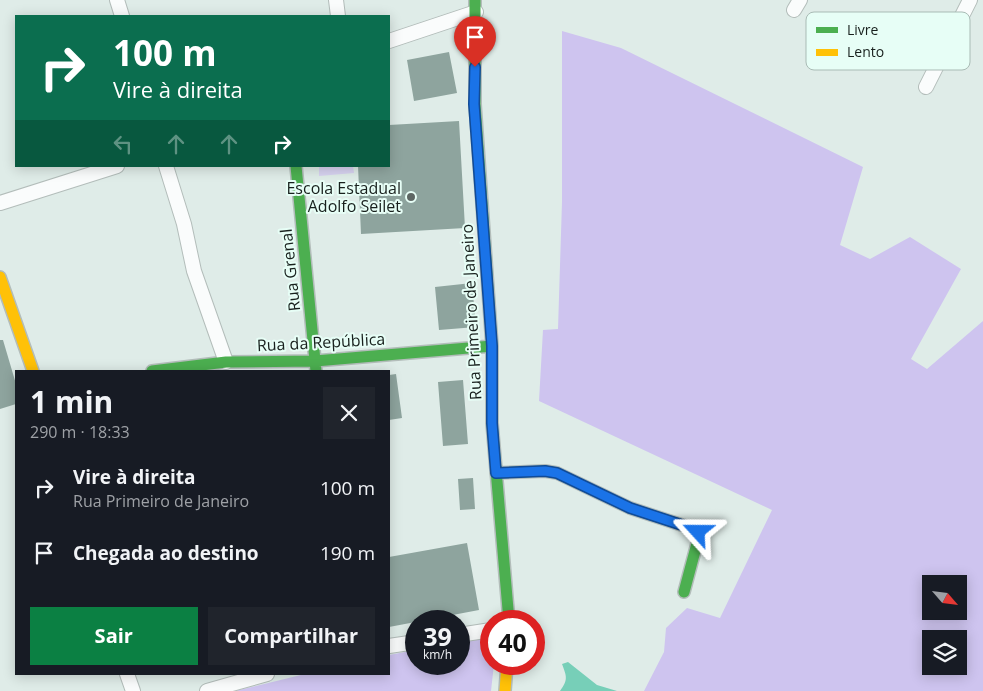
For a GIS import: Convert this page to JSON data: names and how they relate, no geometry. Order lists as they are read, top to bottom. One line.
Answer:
{"streets":{"street":["Rua Grenal","Rua Primeiro de Janeiro","Rua da República"]},"crossings":[["Rua Grenal","Rua da República"],["Rua Primeiro de Janeiro","Rua da República"]],"places":["Escola Estadual Adolfo Seilet"],"legend":["Livre","Lento"],"north":"bottom right","page":{"turn":["100 m","Vire à direita"],"heading":["1 min","290 m · 18:33"],"list":[{"name":"Vire à direita","note":"Rua Primeiro de Janeiro","value":"100 m"},{"name":"Chegada ao destino","value":"190 m"}],"buttons":["Sair","Compartilhar"],"speed":"39 km/h","limit":"40"}}
